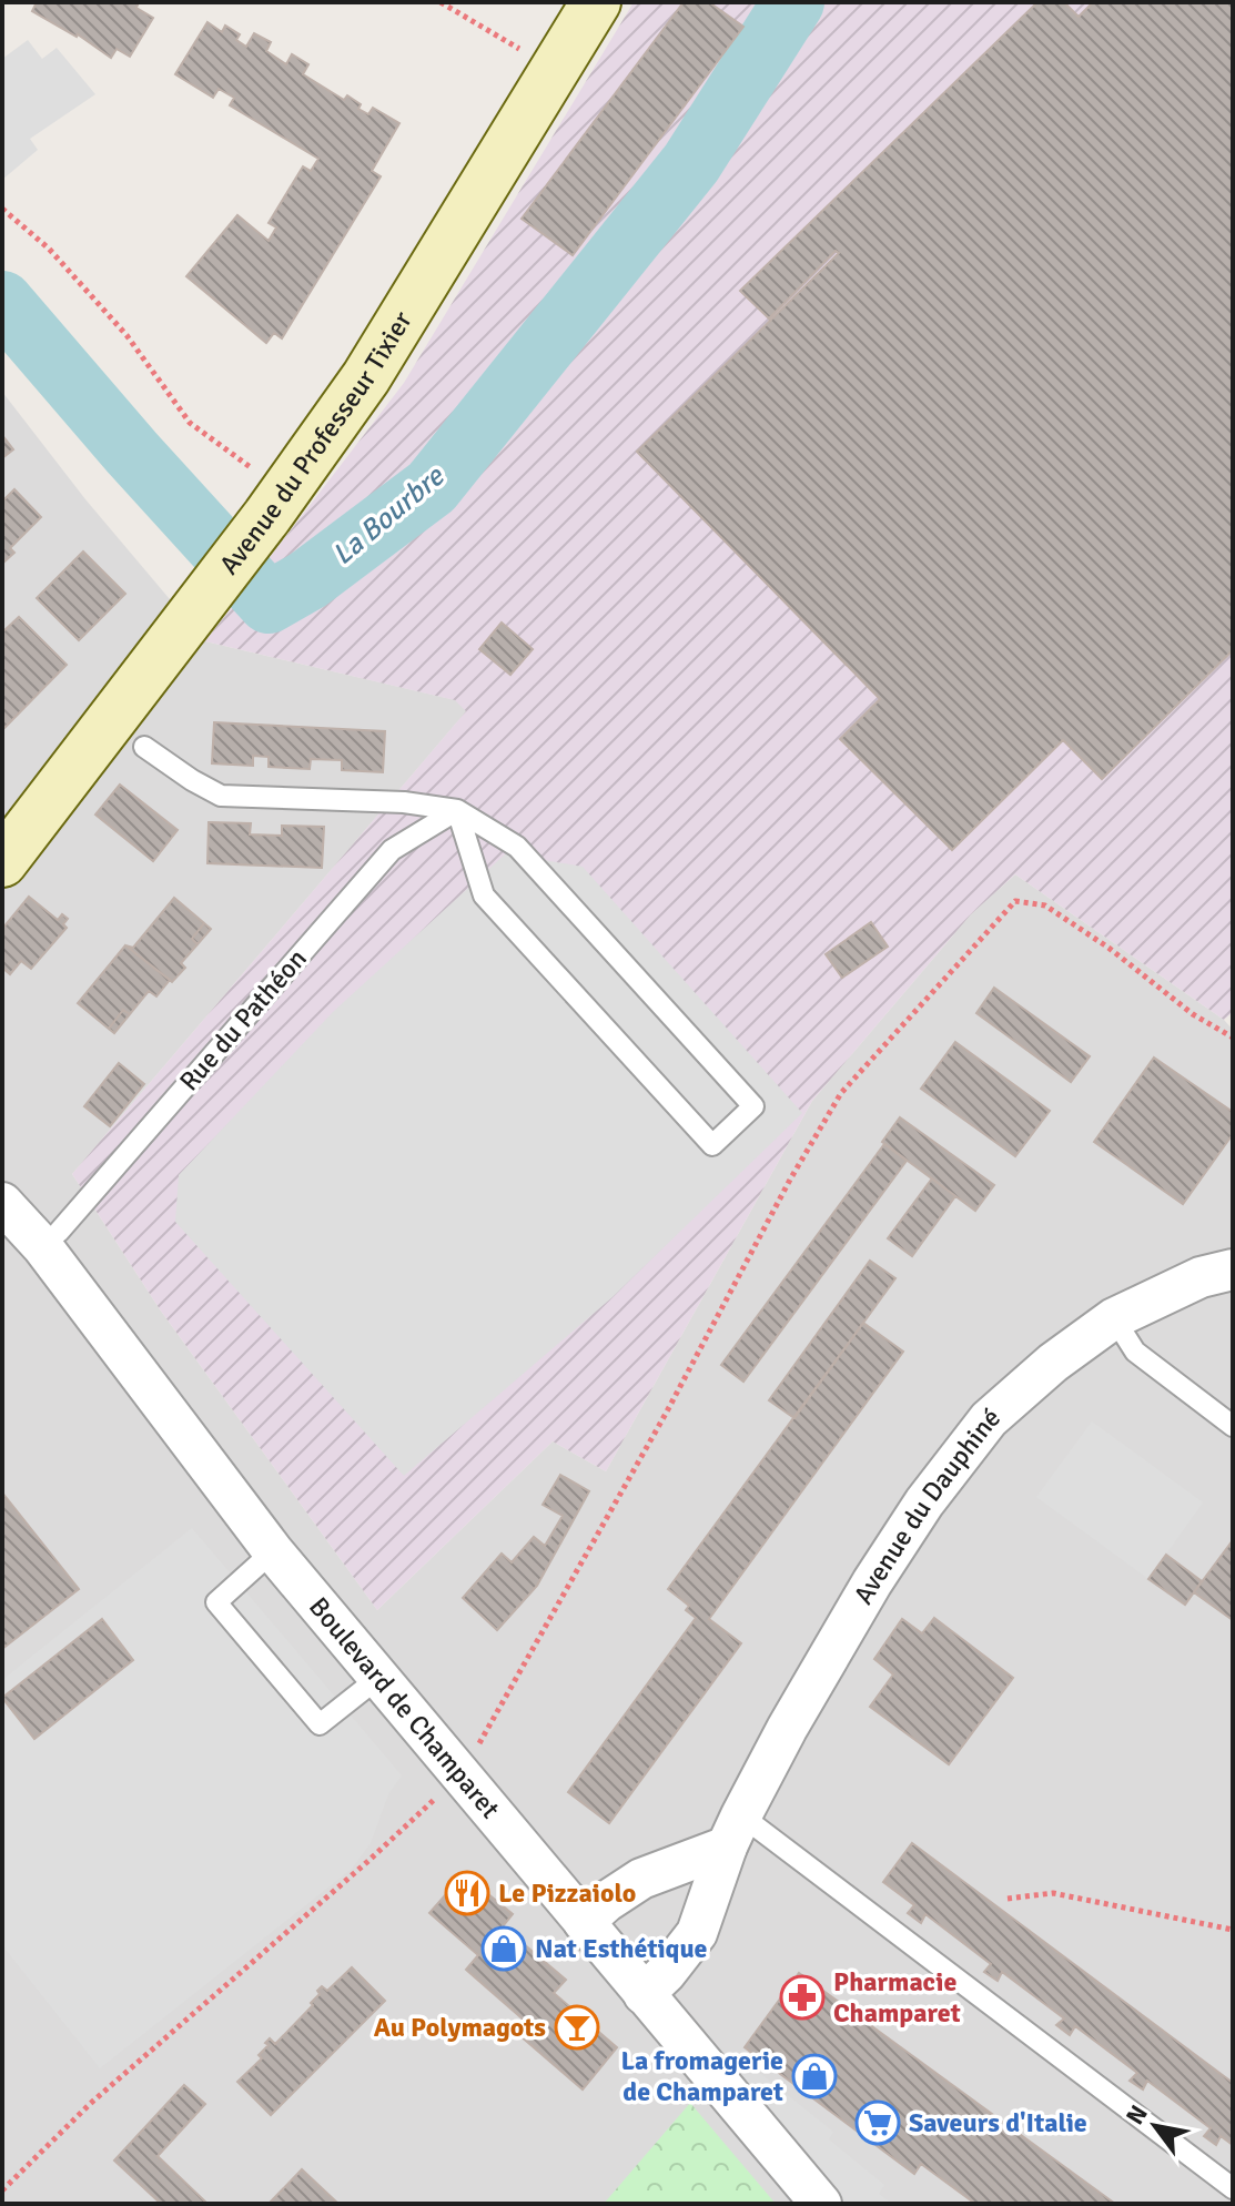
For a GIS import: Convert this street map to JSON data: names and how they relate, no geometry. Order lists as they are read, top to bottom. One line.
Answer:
{"streets":{"main road":["Avenue du Professeur Tixier"],"street":["Avenue du Dauphiné","Boulevard de Champaret"],"lane":["Rue du Pathéon"]},"crossings":[["Rue du Pathéon","Boulevard de Champaret"],["Avenue du Dauphiné","Boulevard de Champaret"]],"water":["La Bourbre"],"places":{"restaurant":["Le Pizzaiolo"],"shop":["Nat Esthétique","La fromagerie de Champaret"],"pharmacy":["Pharmacie Champaret"],"bar":["Au Polymagots"],"supermarket":["Saveurs d'Italie"]},"north":"top left"}
